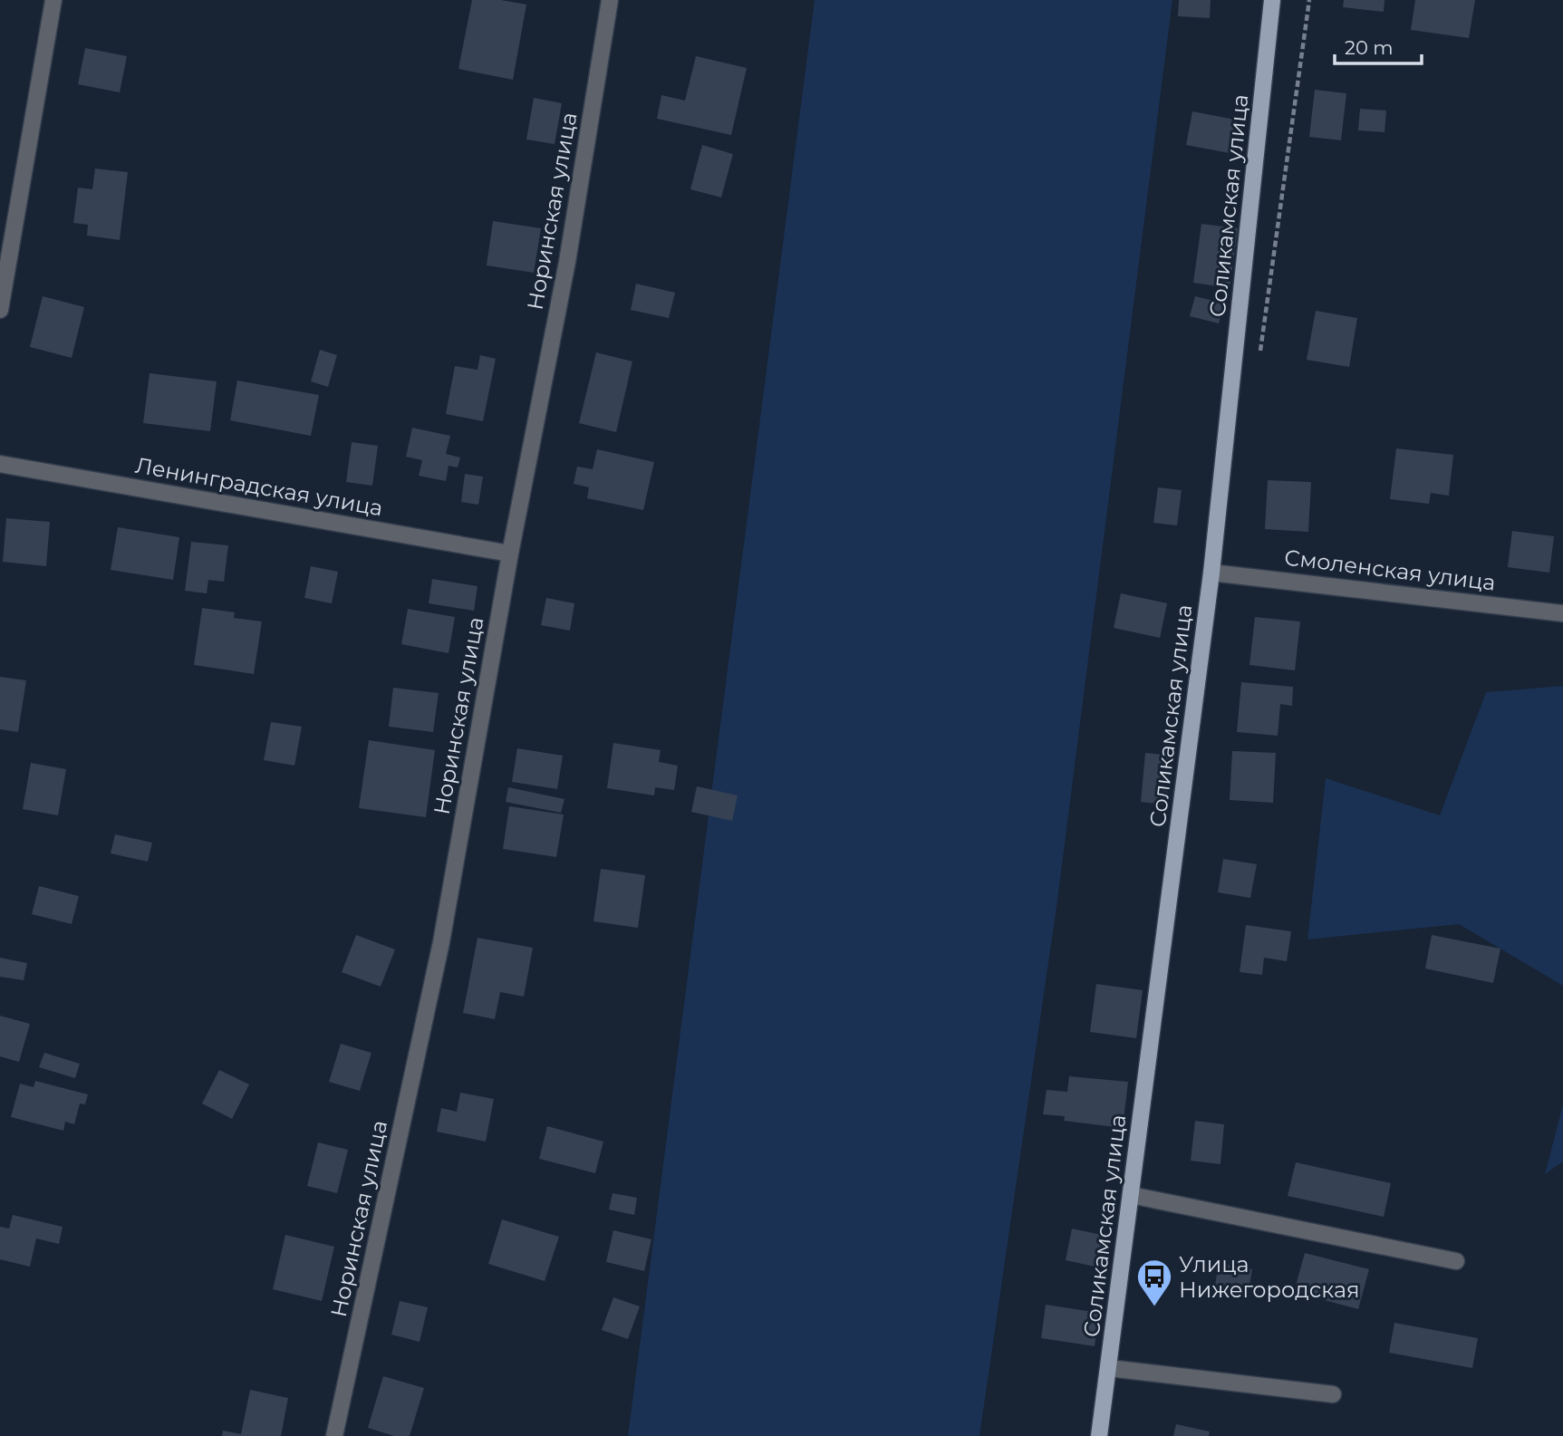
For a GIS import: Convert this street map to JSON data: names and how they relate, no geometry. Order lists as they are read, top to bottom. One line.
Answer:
{"streets":{"main road":["Соликамская улица"],"street":["Норинская улица","Ленинградская улица","Смоленская улица"]},"crossings":[["Соликамская улица","Смоленская улица"],["Норинская улица","Ленинградская улица"]],"places":{"bus stop":["Улица Нижегородская"]},"scale_bar":"20 m"}
